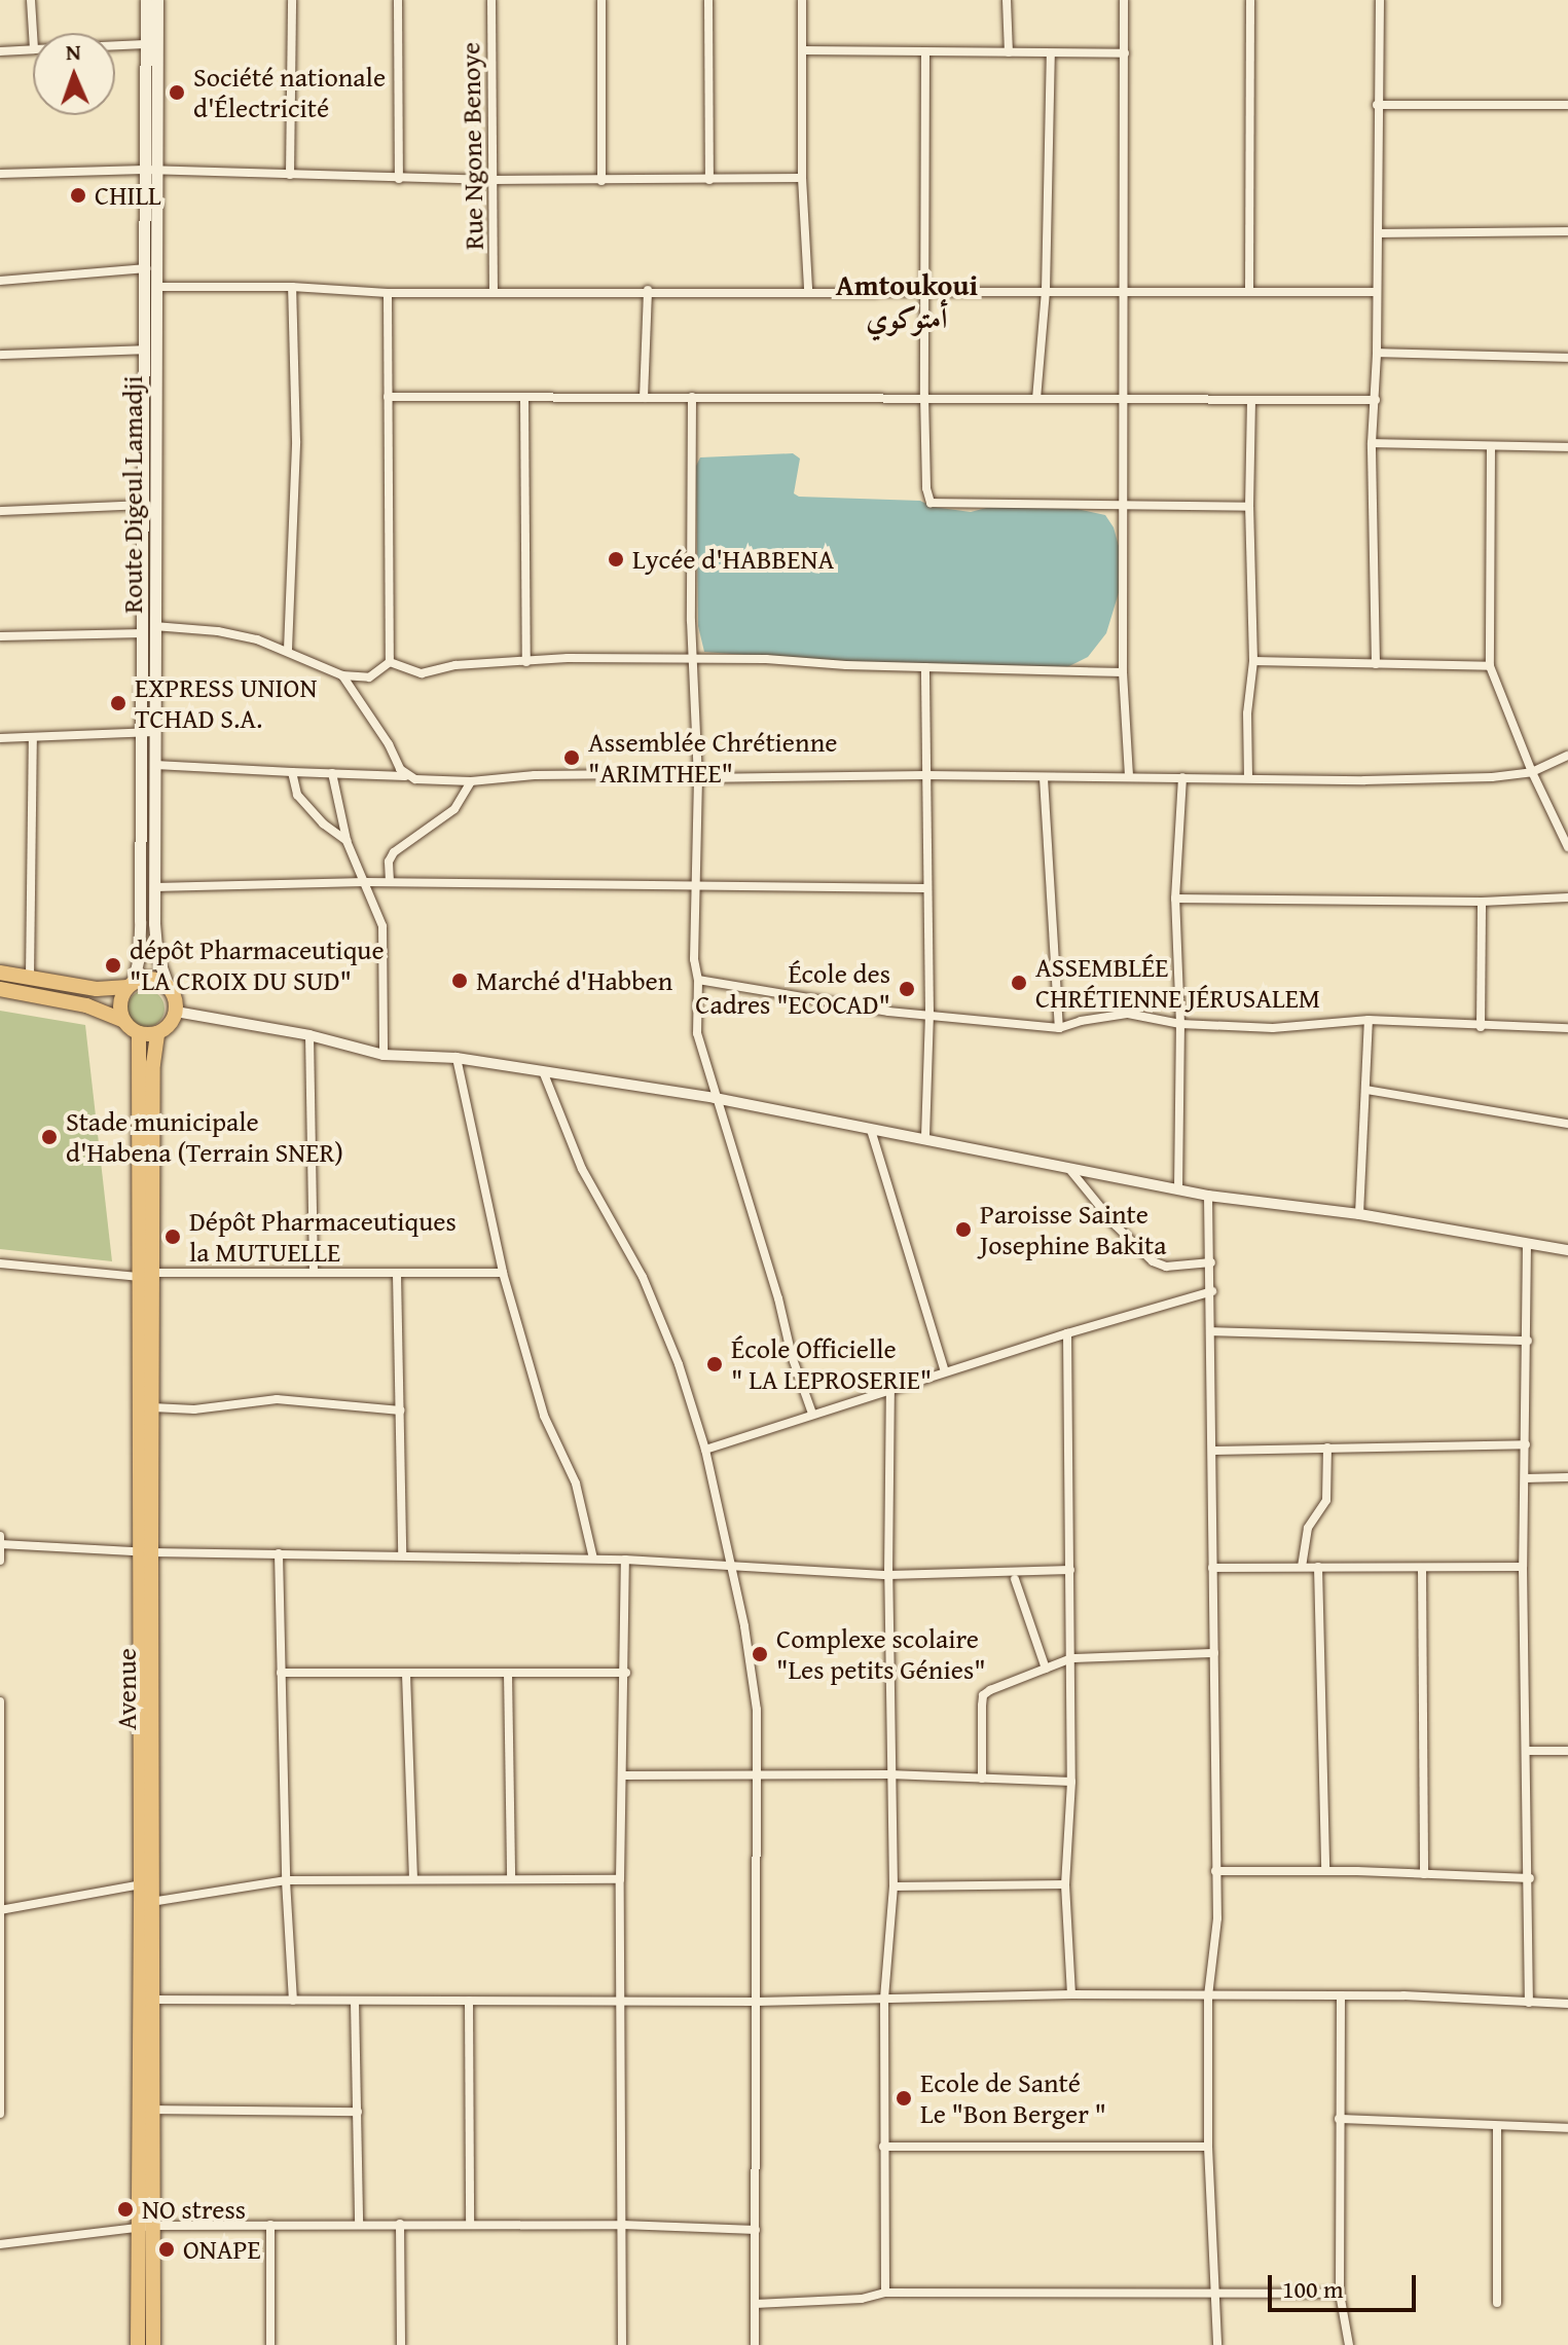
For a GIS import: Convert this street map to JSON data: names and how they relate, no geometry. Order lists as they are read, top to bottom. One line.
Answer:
{"streets":{"highway":["Avenue"],"main road":["Route Digeul Lamadji"],"street":["Rue Ngone Benoye"]},"crossings":[["Route Digeul Lamadji","Avenue"]],"districts":["Amtoukoui أمتوكوي"],"places":["Société nationale d'Électricité","CHILL","Lycée d'HABBENA","EXPRESS UNION TCHAD S.A.","Assemblée Chrétienne \"ARIMTHEE\"","dépôt Pharmaceutique \"LA CROIX DU SUD\"","Marché d'Habben","ASSEMBLÉE CHRÉTIENNE JÉRUSALEM","École des Cadres \"ECOCAD\"","Stade municipale d'Habena (Terrain SNER)","Paroisse Sainte Josephine Bakita","Dépôt Pharmaceutiques la MUTUELLE","École Officielle \" LA LEPROSERIE\"","Complexe scolaire \"Les petits Génies\"","Ecole de Santé Le \"Bon Berger \"","NO stress","ONAPE"],"scale_bar":"100 m","north":"top"}
